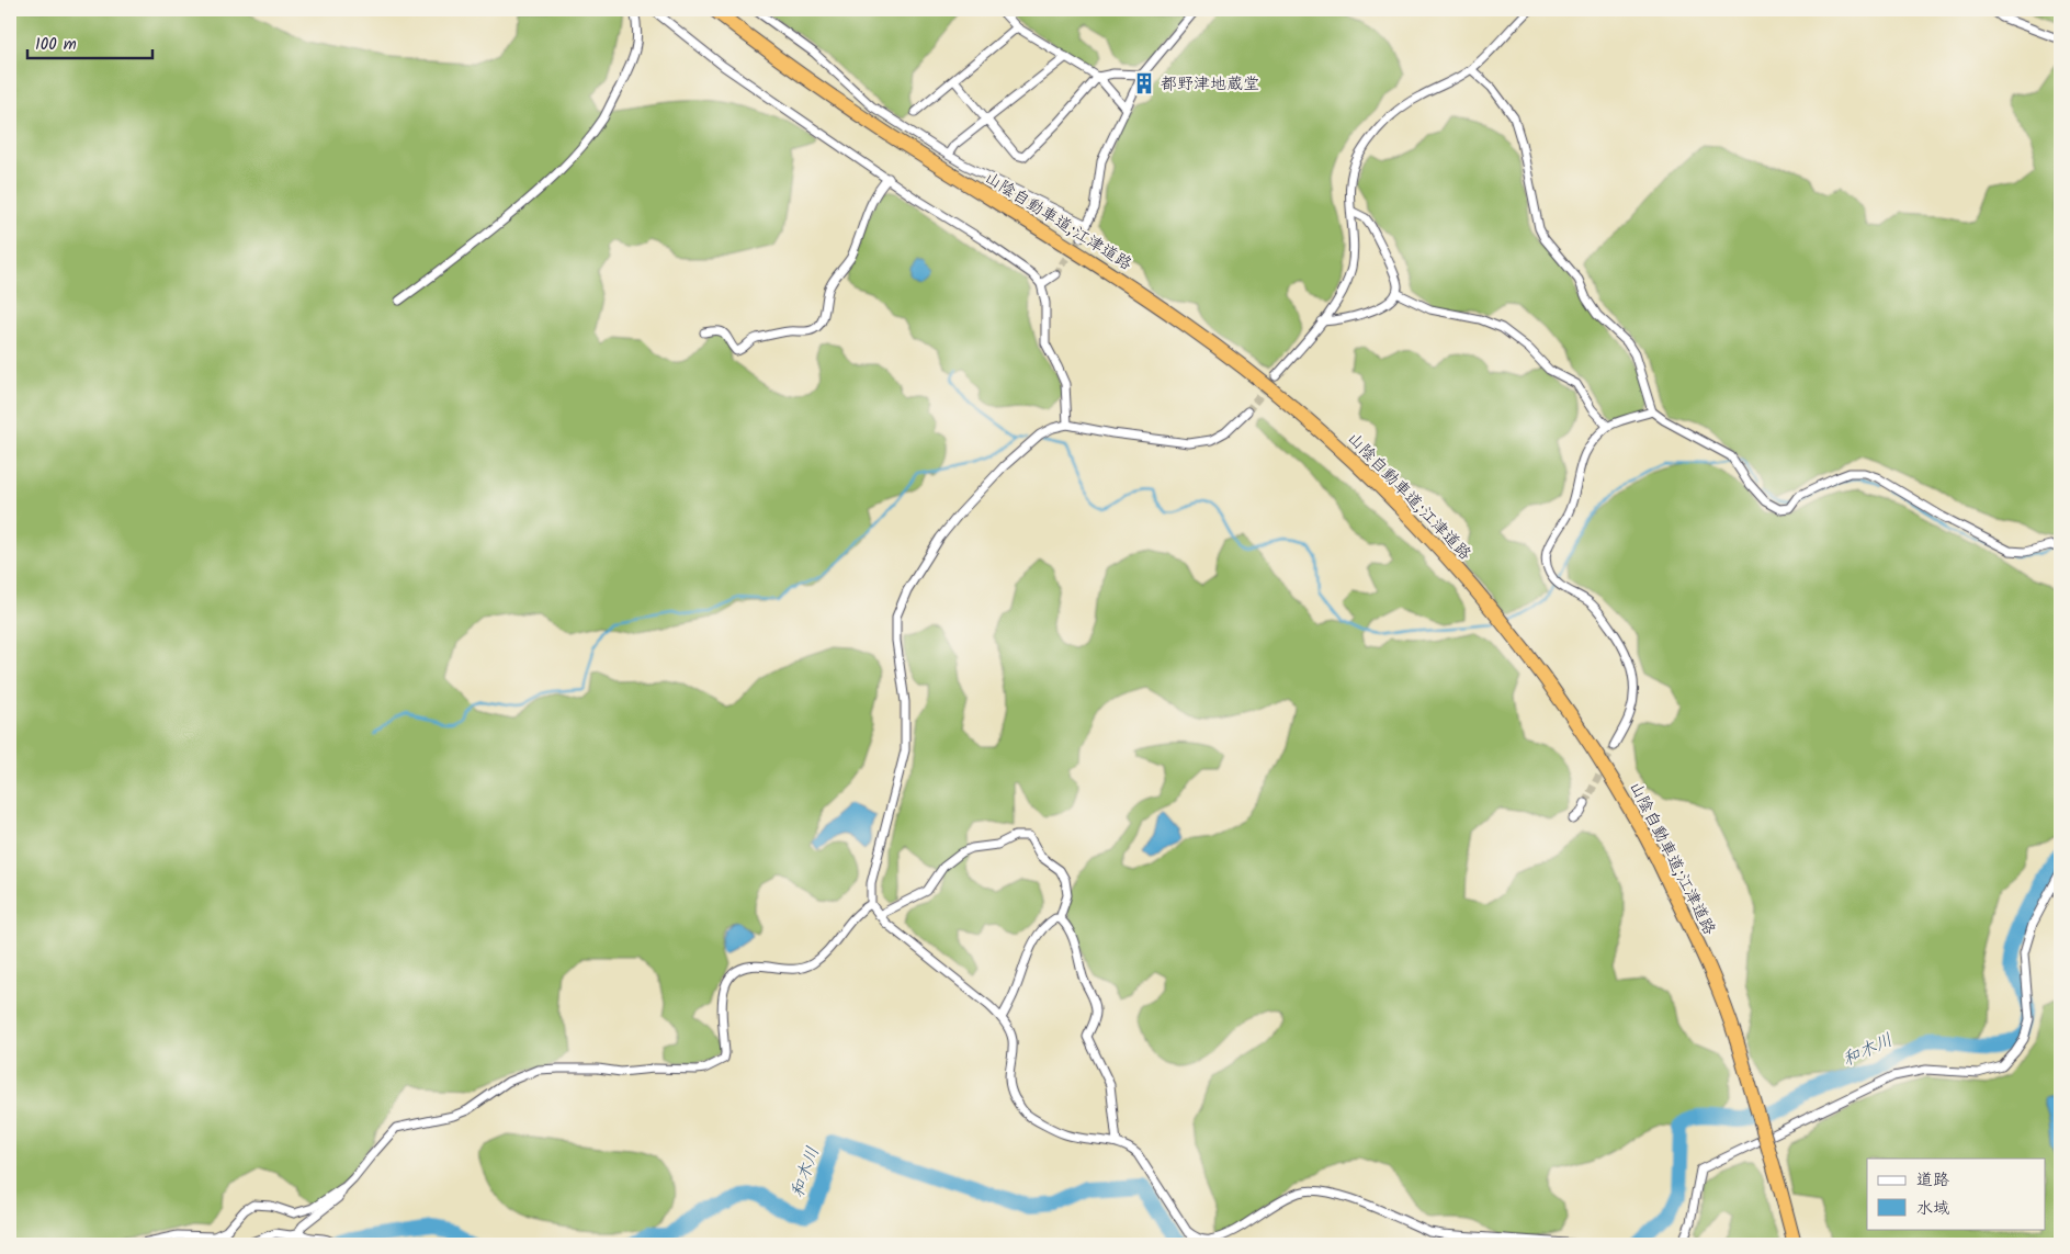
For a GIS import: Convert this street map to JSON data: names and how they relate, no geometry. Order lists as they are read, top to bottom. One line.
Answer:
{"streets":{"highway":["山陰自動車道;江津道路"]},"water":["和木川"],"places":{"building":["都野津地蔵堂"]},"legend":["道路","水域"],"scale_bar":"100 m"}
